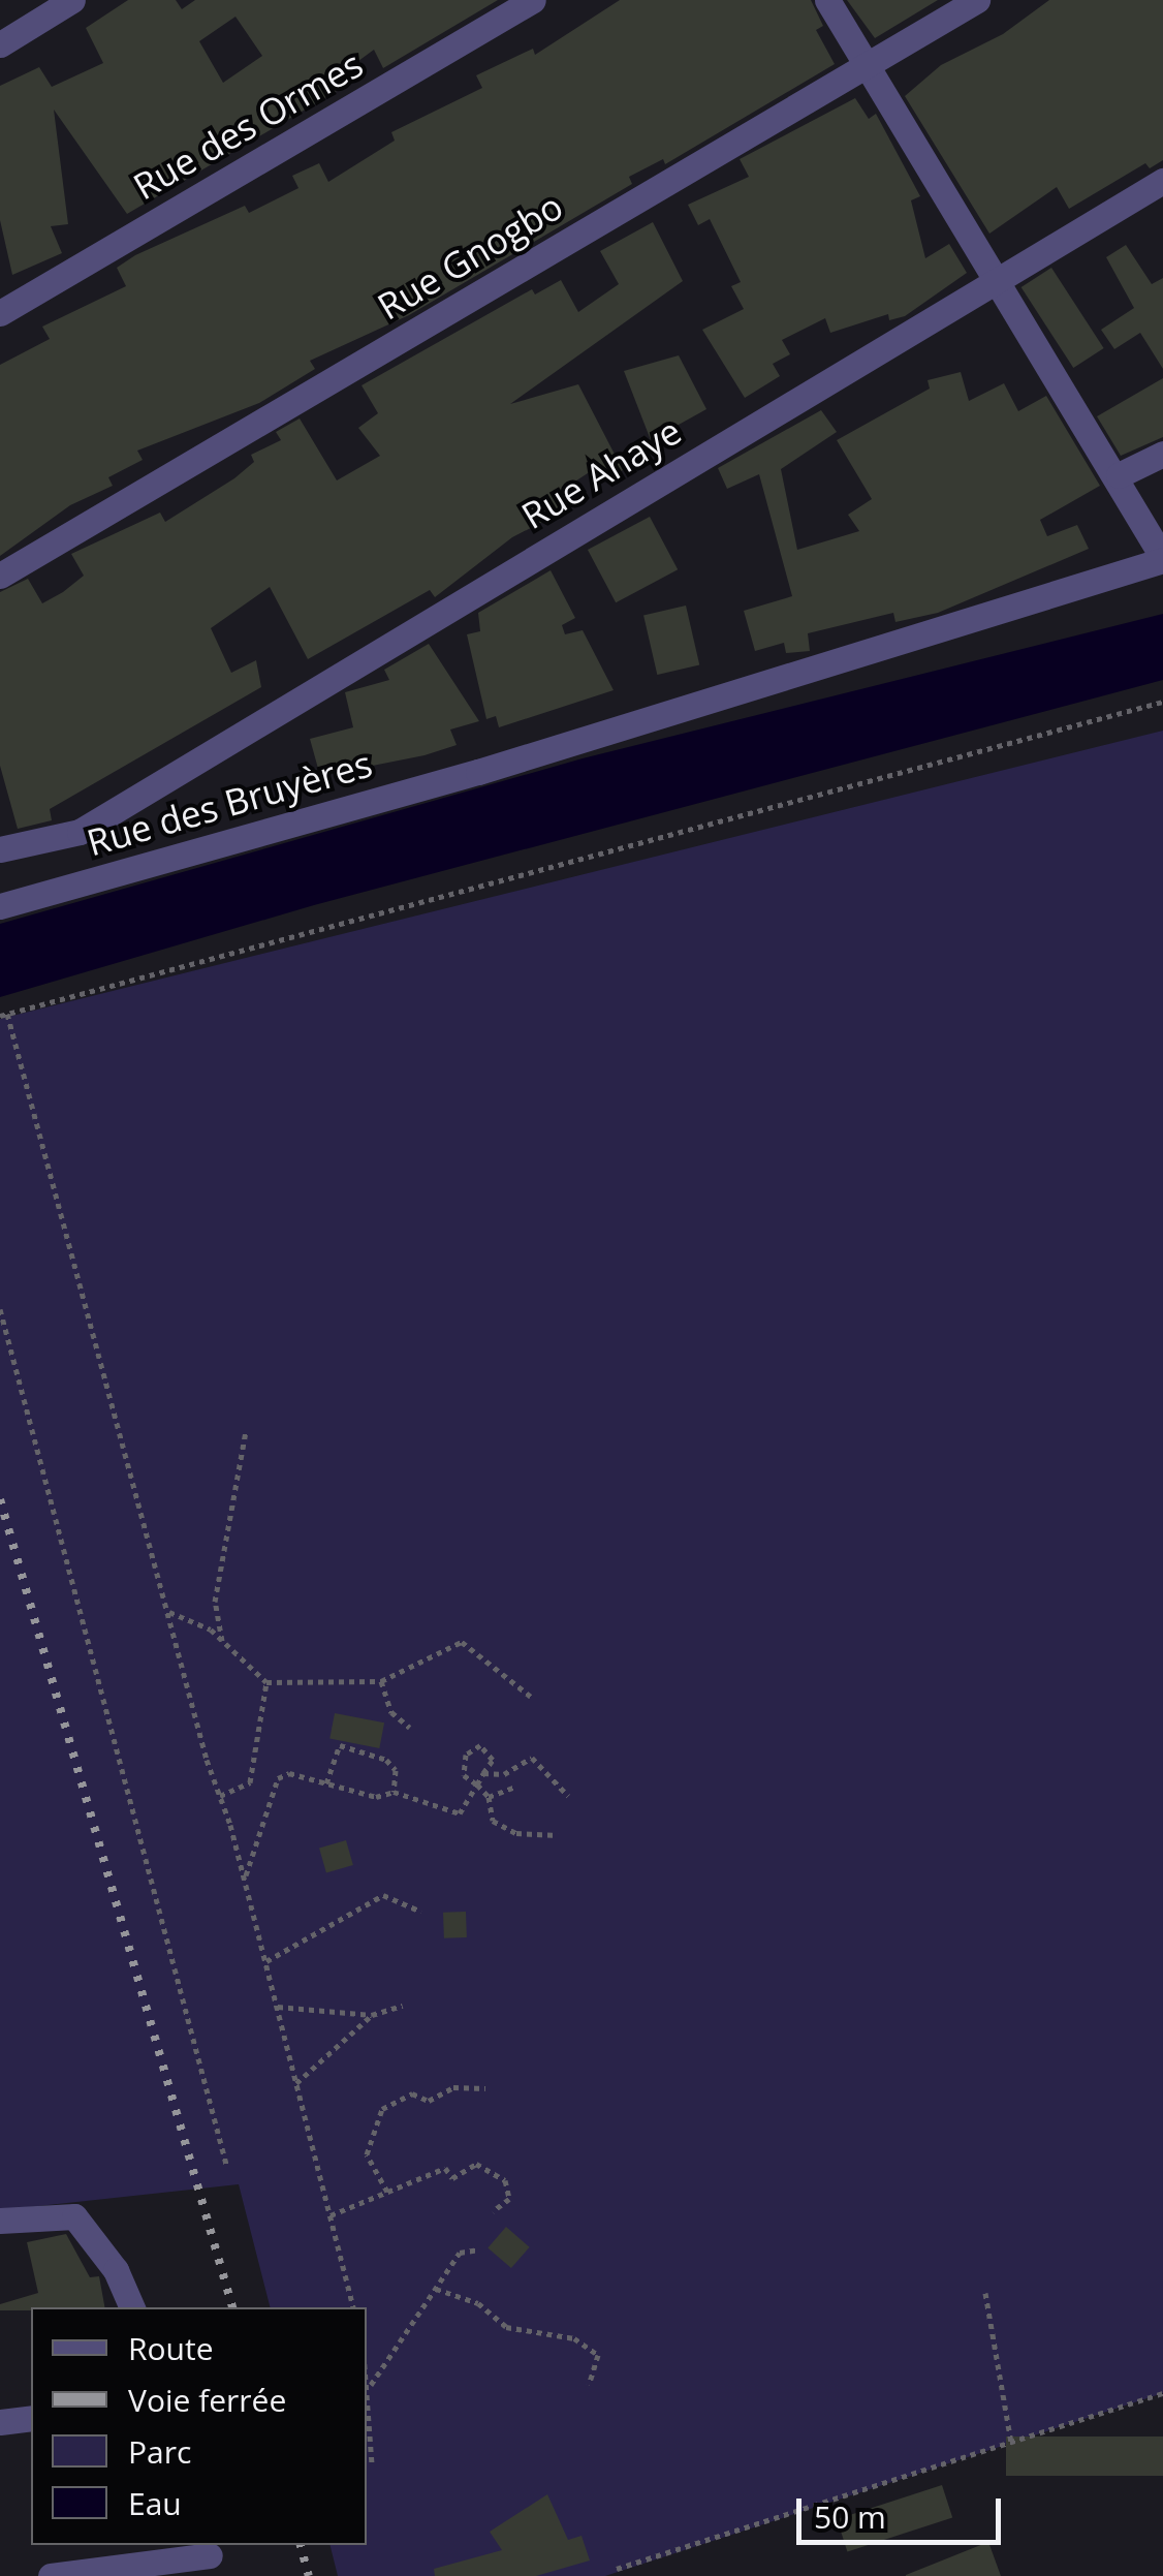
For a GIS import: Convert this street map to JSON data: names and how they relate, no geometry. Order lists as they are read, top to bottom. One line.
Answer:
{"streets":{"street":["Rue des Ormes","Rue Gnogbo","Rue Ahaye","Rue des Bruyères"]},"legend":["Route","Voie ferrée","Parc","Eau"],"scale_bar":"50 m"}
